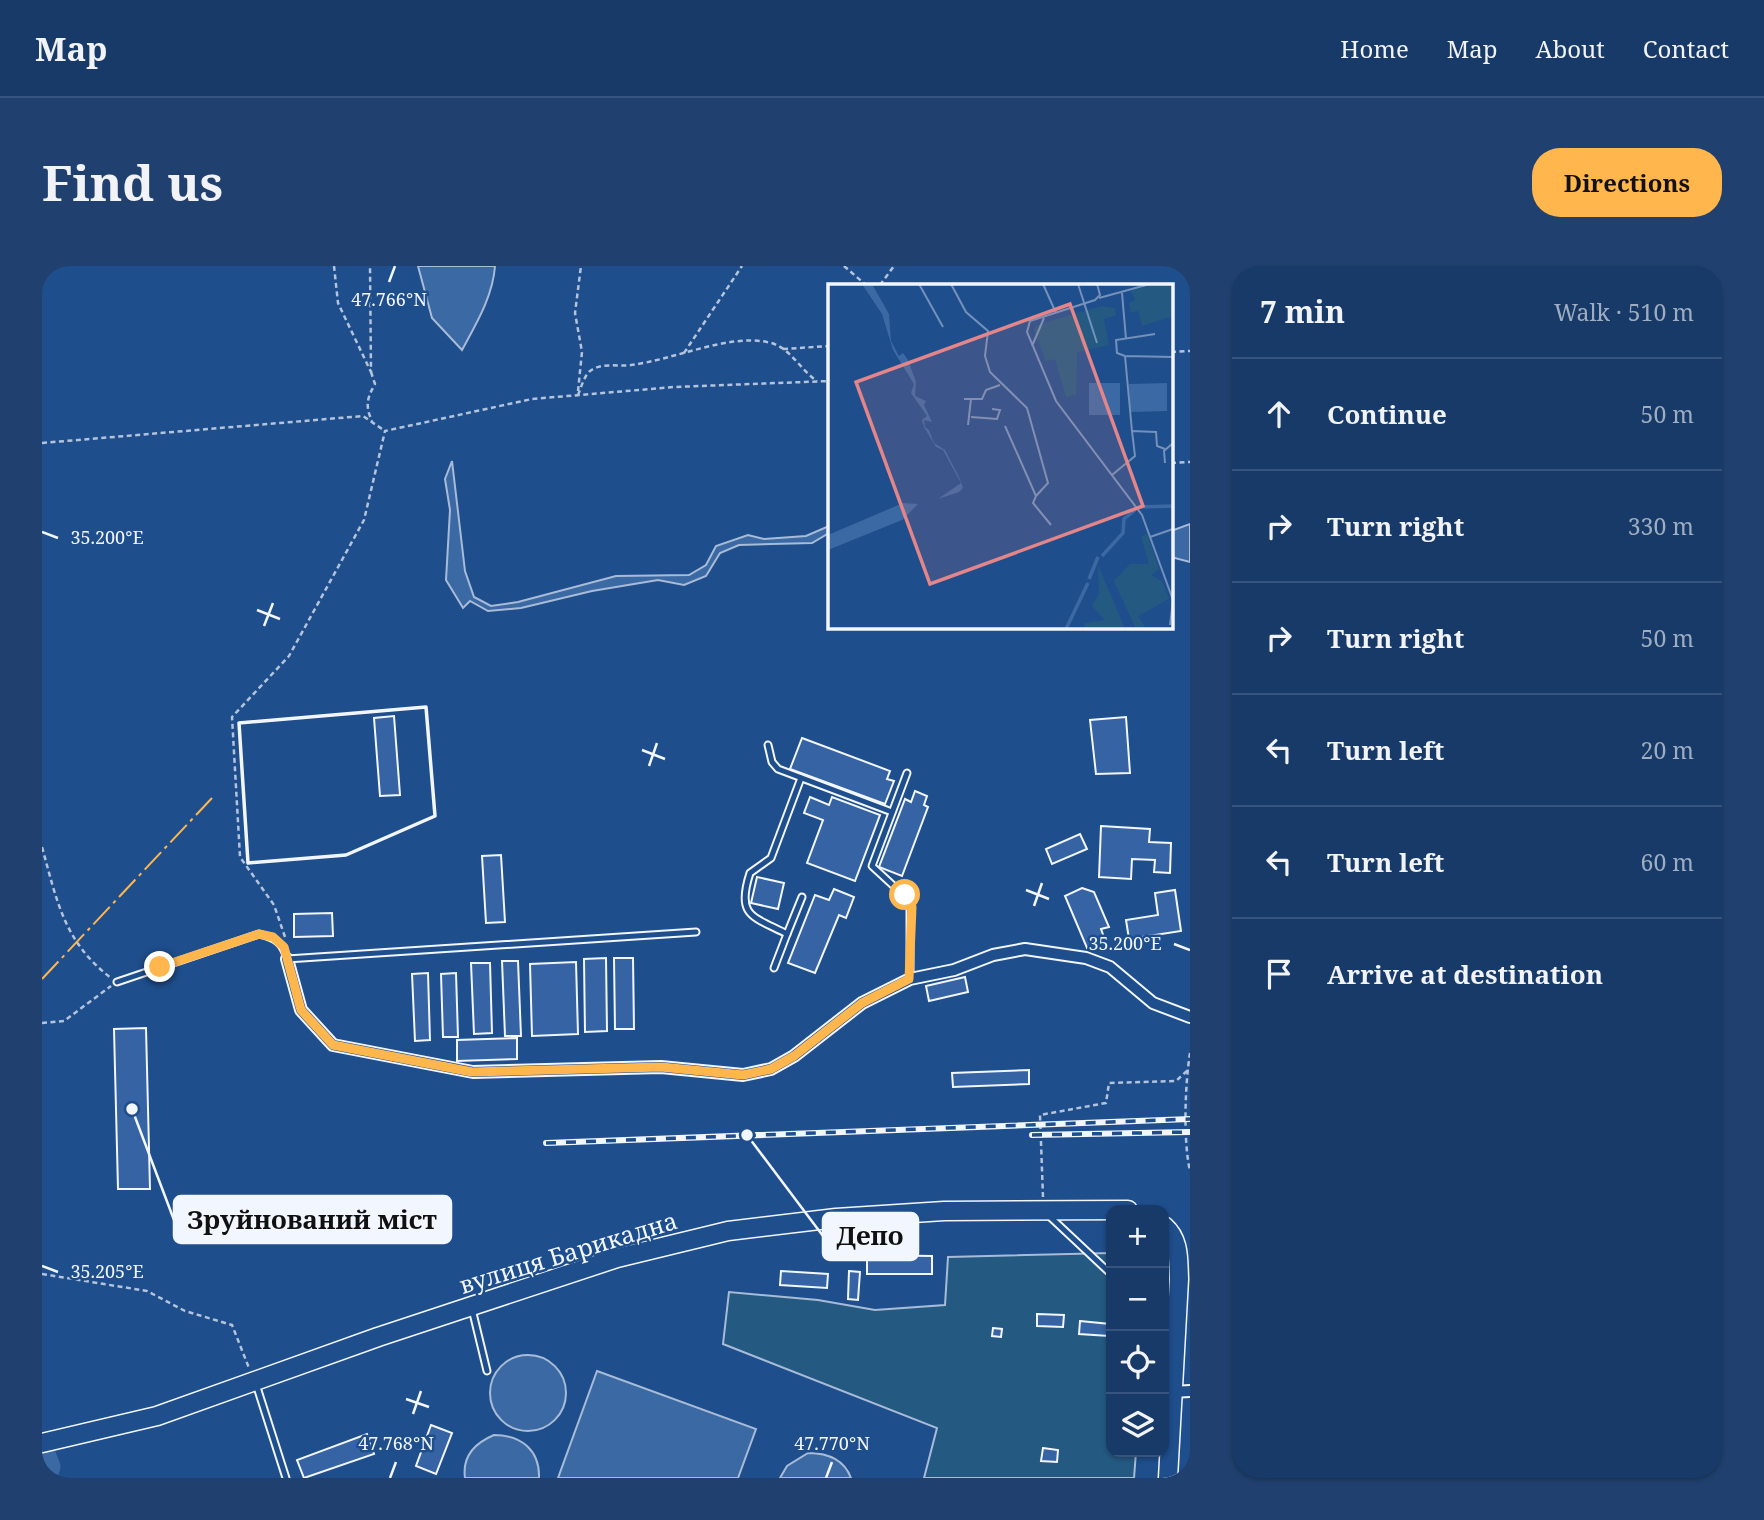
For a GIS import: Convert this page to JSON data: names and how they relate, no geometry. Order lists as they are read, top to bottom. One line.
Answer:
{"streets":{"main road":["вулиця Барикадна"]},"places":["Зруйнований міст","Депо"],"page":{"header":"Map","nav":["Home","Map","About","Contact"],"buttons":"Directions","title":"Find us","heading":["7 min","Walk · 510 m"],"list":[["Continue","50 m"],["Turn right","330 m"],["Turn right","50 m"],["Turn left","20 m"],["Turn left","60 m"],"Arrive at destination"],"map_buttons":["+","−"]},"coordinates":["47.766°N","35.200°E","35.205°E","47.768°N","47.770°N"]}
